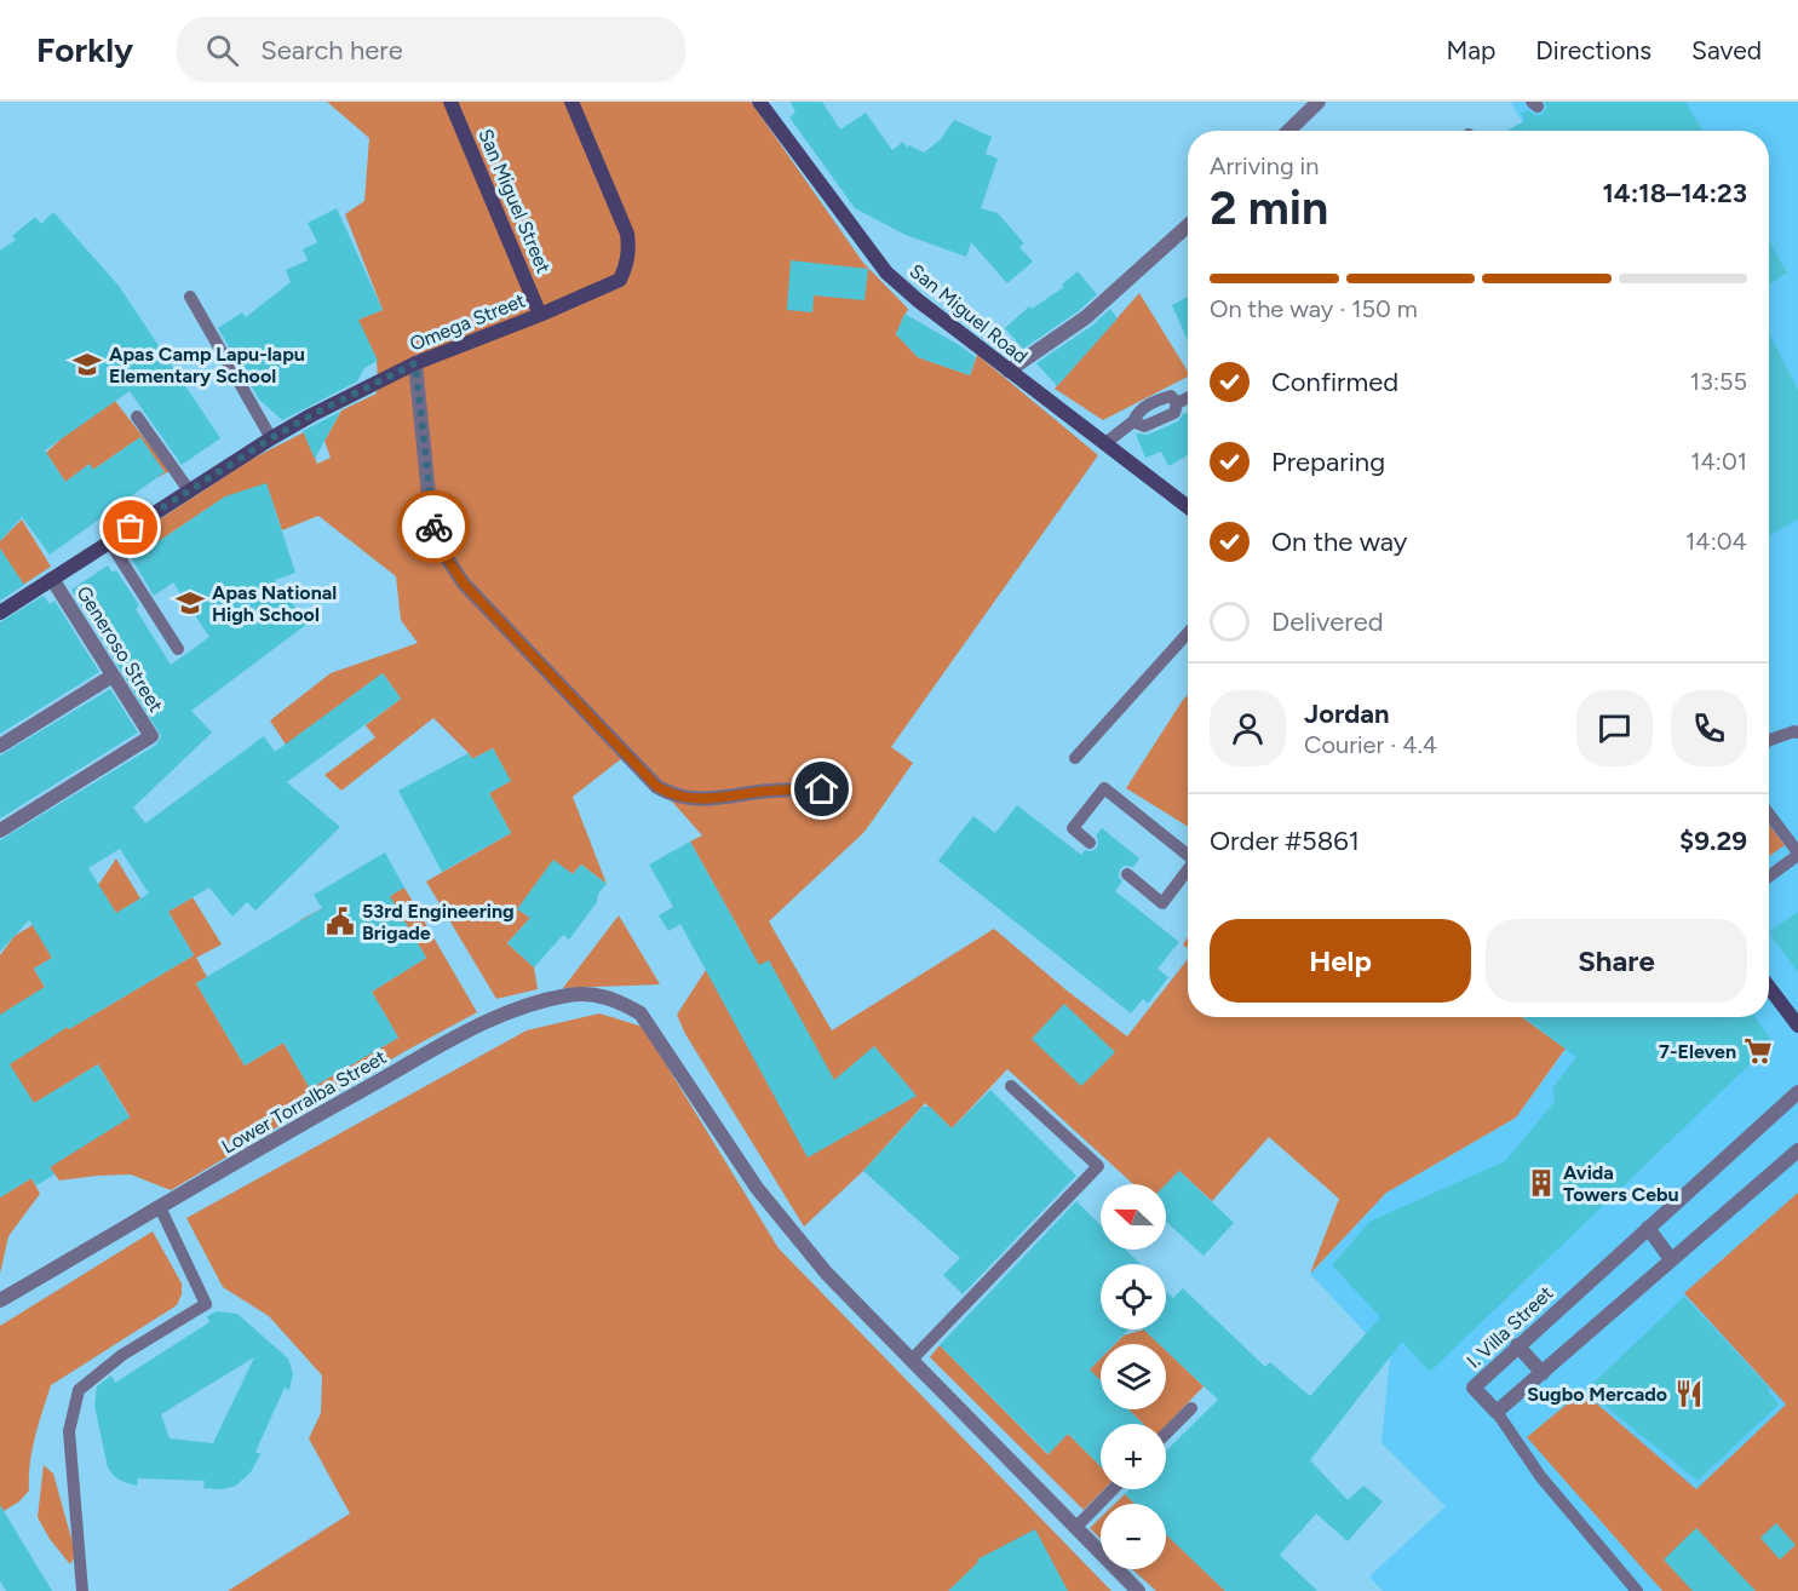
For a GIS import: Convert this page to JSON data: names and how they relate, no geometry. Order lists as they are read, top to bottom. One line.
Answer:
{"streets":{"street":["San Miguel Street","San Miguel Road","Omega Street","Generoso Street","Lower Torralba Street","I. Villa Street"]},"crossings":[["San Miguel Street","Omega Street"],["Omega Street","Generoso Street"]],"places":{"school or university":["Apas Camp Lapu-lapu Elementary School","Apas National High School"],"public building":["53rd Engineering Brigade"],"supermarket":["7-Eleven"],"building":["Avida Towers Cebu"],"restaurant":["Sugbo Mercado"]},"north":"left","page":{"header":"Forkly","search":"Search here","nav":["Map","Directions","Saved"],"heading":["2 min","Arriving in","14:18–14:23"],"panel":["Jordan","Courier · 4.4","Order #5861","$9.29"],"bar":"On the way · 150 m","list":[["Confirmed","13:55"],["Preparing","14:01"],["On the way","14:04"],"Delivered"],"buttons":["Help","Share"],"map_buttons":["+","−"]}}
